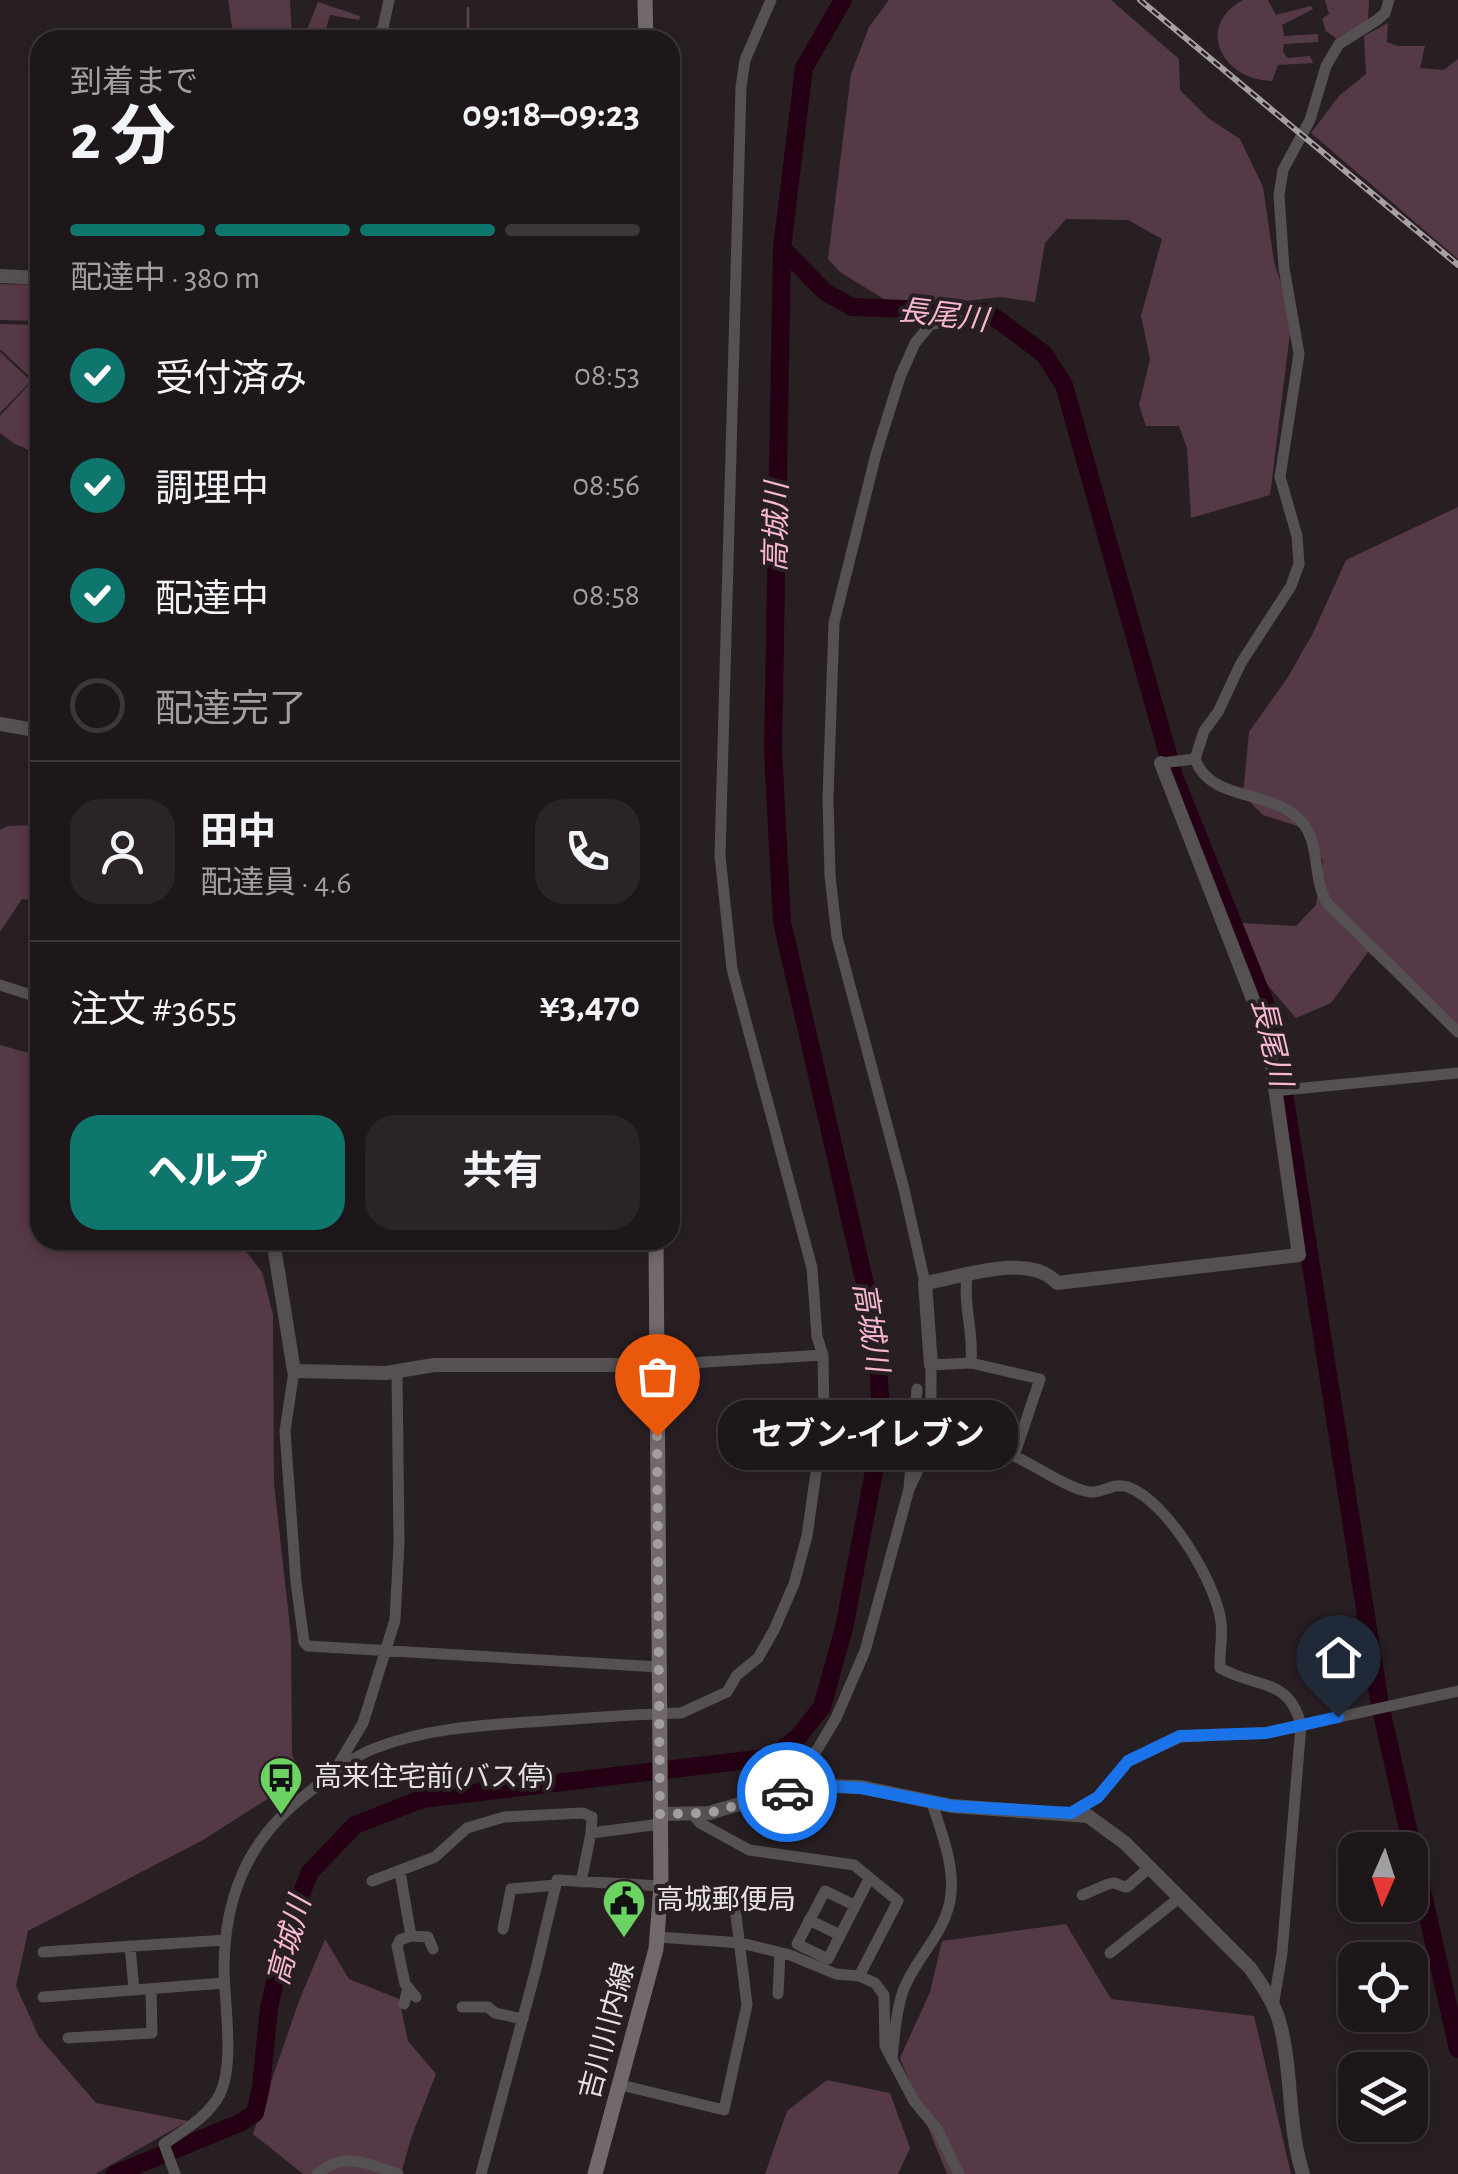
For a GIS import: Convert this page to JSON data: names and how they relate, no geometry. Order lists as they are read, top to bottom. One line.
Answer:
{"streets":{"main road":["吉川川内線"]},"water":["長尾川","高城川"],"places":{"other":["セブン-イレブン"],"bus stop":["高来住宅前(バス停)"],"public building":["高城郵便局"]},"north":"bottom","page":{"heading":["2 分","到着まで","09:18–09:23"],"panel":["田中","配達員 · 4.6","注文 #3655","¥3,470"],"bar":"配達中 · 380 m","list":[["受付済み","08:53"],["調理中","08:56"],["配達中","08:58"],"配達完了"],"buttons":["ヘルプ","共有"],"bubble":"セブン-イレブン"}}
